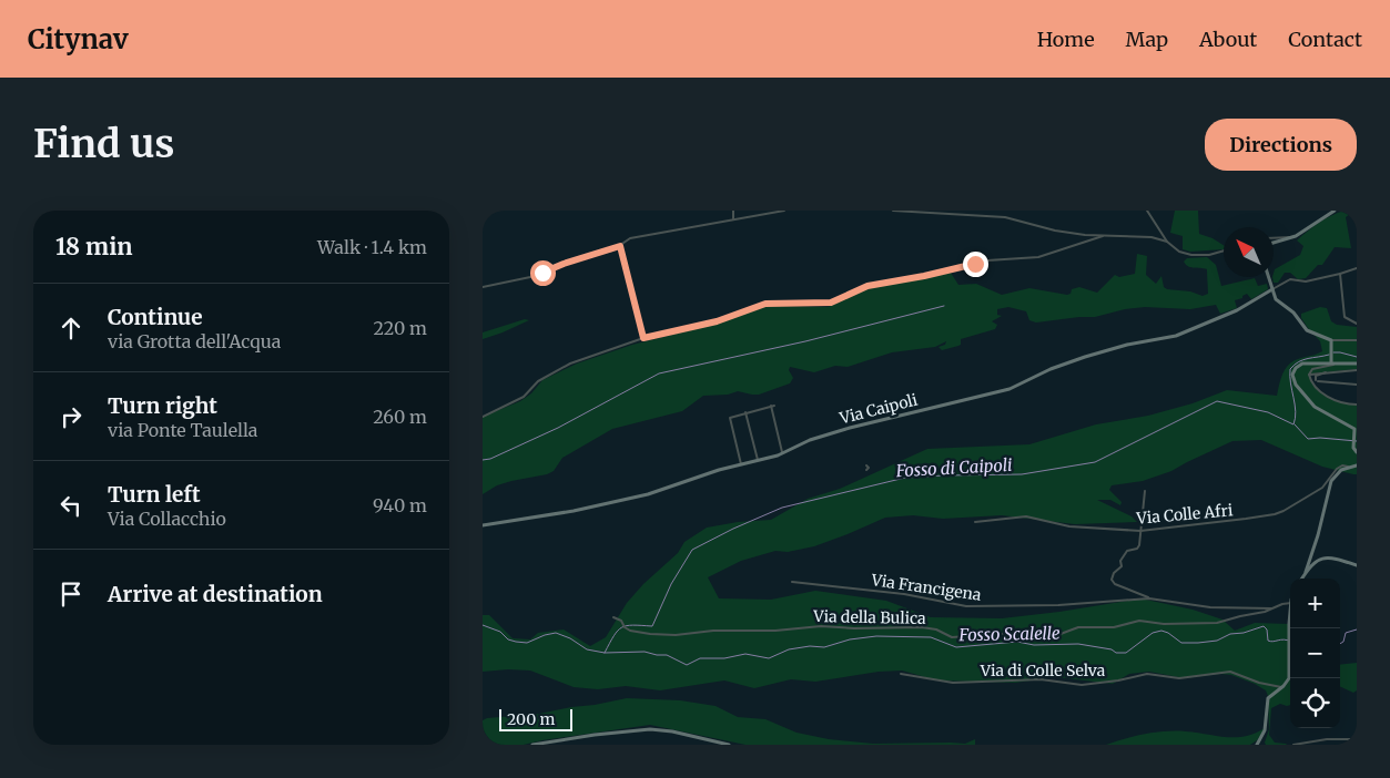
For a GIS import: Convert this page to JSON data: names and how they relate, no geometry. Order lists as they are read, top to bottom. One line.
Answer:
{"streets":{"street":["Via Caipoli","Via Colle Afri","Via Francigena","Via della Bulica","Via di Colle Selva"]},"water":["Fosso di Caipoli","Fosso Scalelle"],"scale_bar":"200 m","north":"top left","page":{"header":"Citynav","nav":["Home","Map","About","Contact"],"buttons":"Directions","title":"Find us","heading":["18 min","Walk · 1.4 km"],"list":[["Continue","via Grotta dell'Acqua","220 m"],["Turn right","via Ponte Taulella","260 m"],["Turn left","Via Collacchio","940 m"],"Arrive at destination"],"map_buttons":["+","−"],"scale":"200 m"}}
